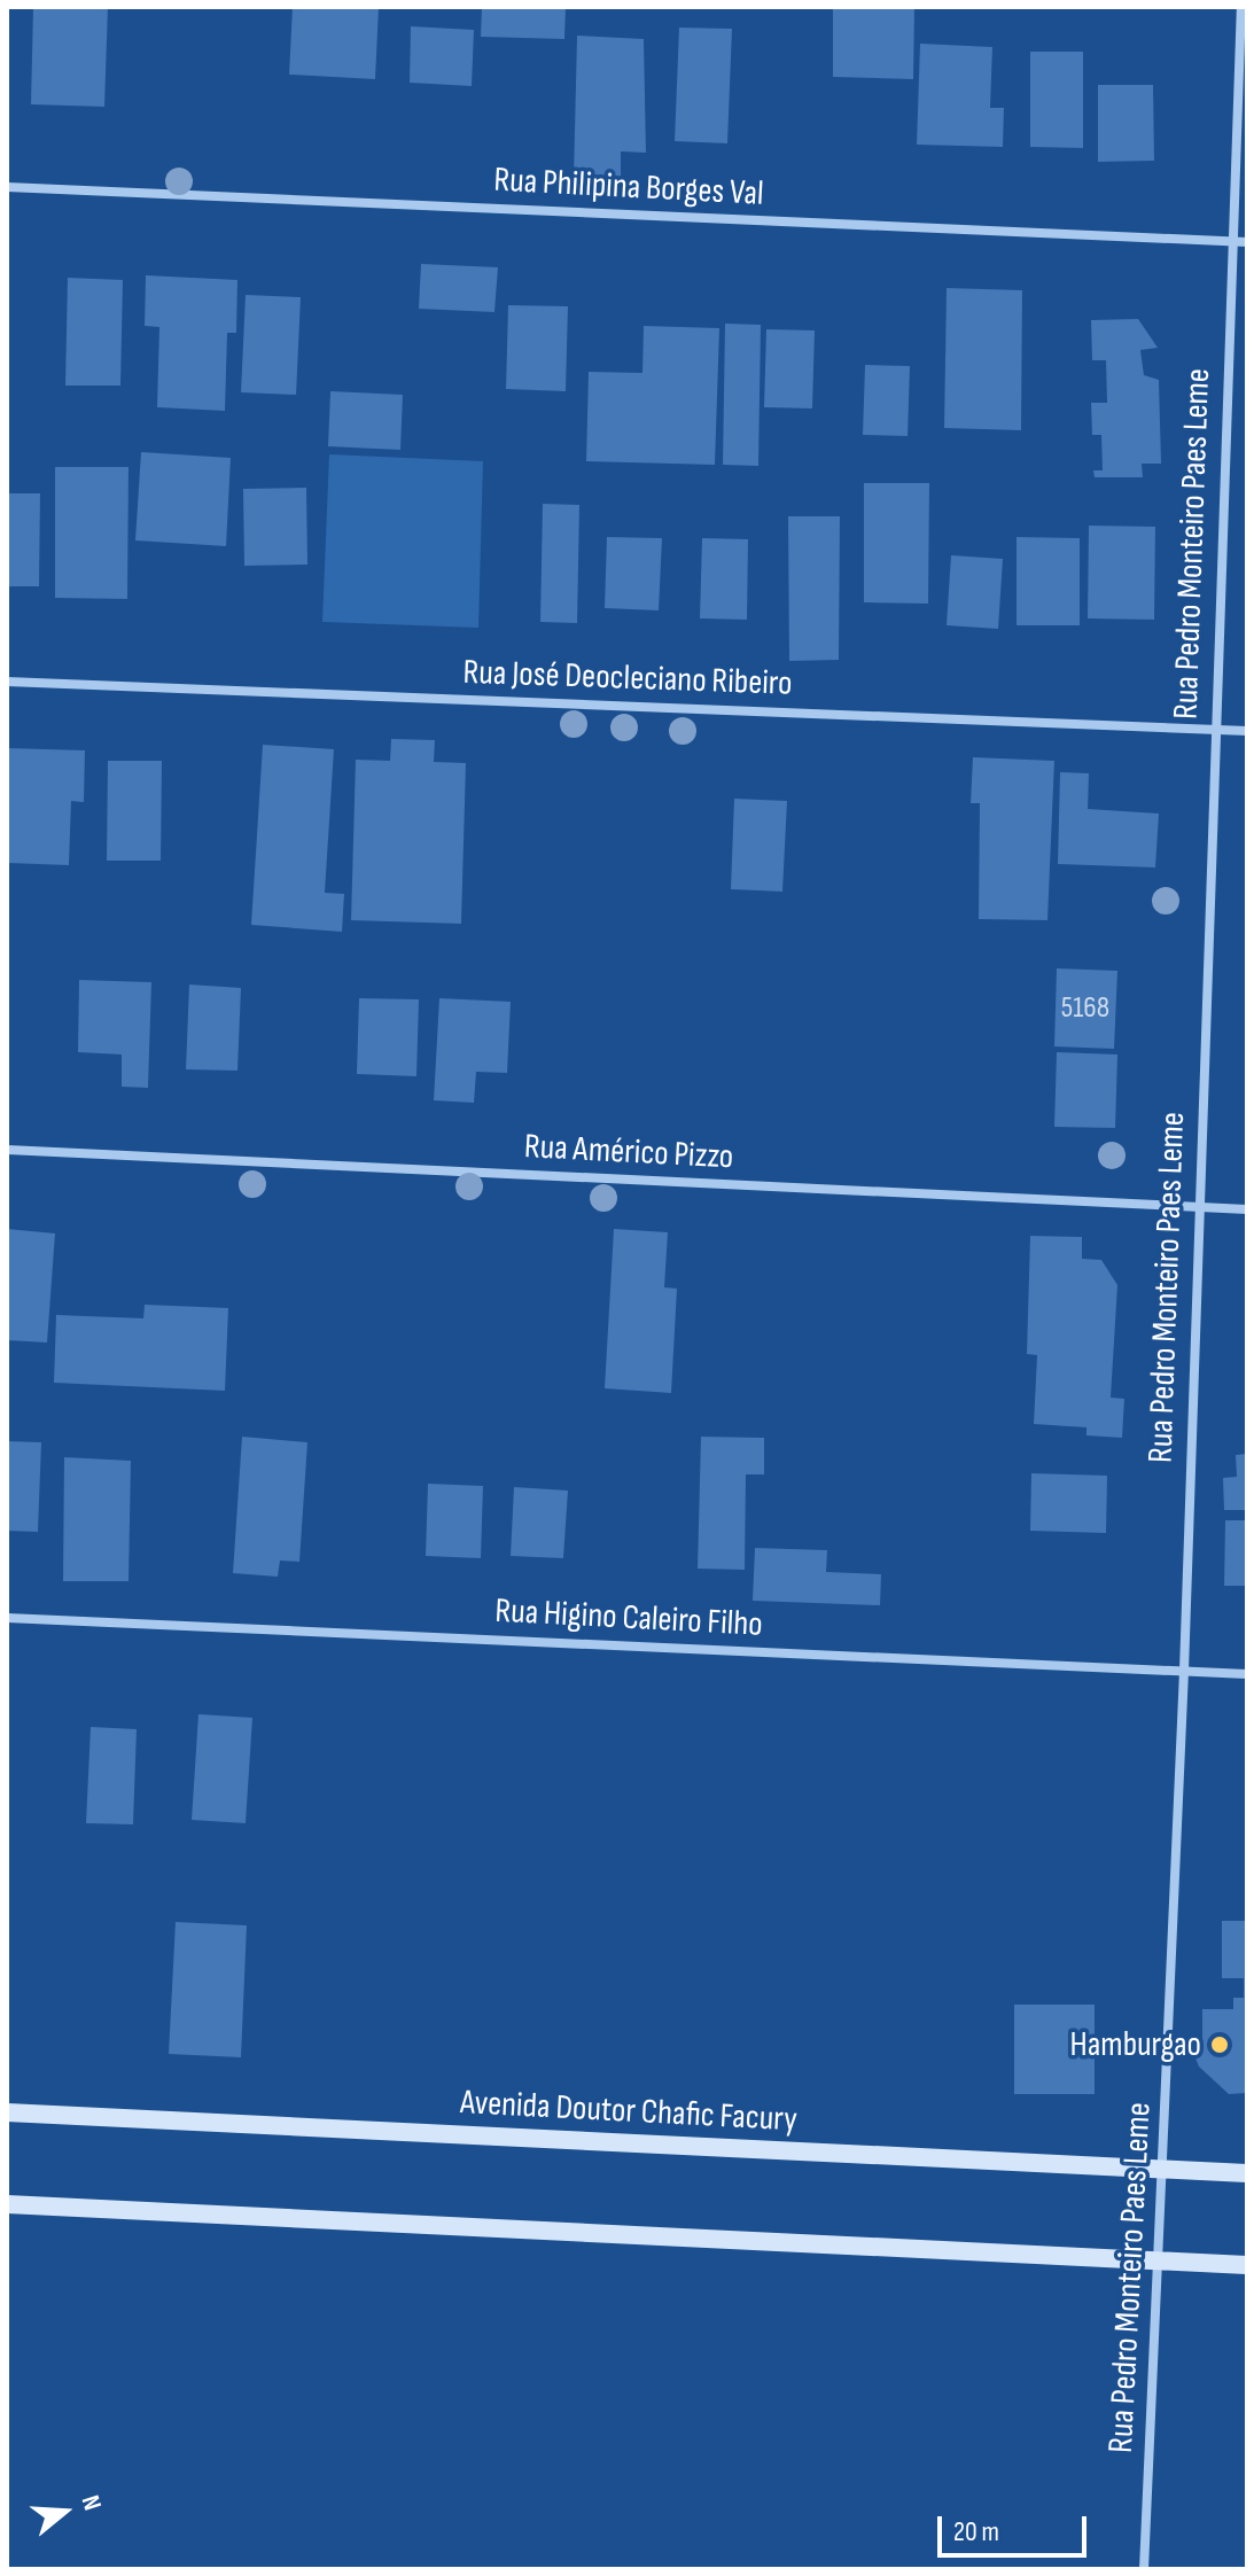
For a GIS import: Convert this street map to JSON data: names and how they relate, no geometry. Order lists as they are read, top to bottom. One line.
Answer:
{"streets":{"main road":["Avenida Doutor Chafic Facury"],"street":["Rua Philipina Borges Val","Rua Pedro Monteiro Paes Leme","Rua José Deocleciano Ribeiro","Rua Américo Pizzo","Rua Higino Caleiro Filho"]},"crossings":[["Rua Philipina Borges Val","Rua Pedro Monteiro Paes Leme"],["Rua Pedro Monteiro Paes Leme","Rua José Deocleciano Ribeiro"],["Rua Pedro Monteiro Paes Leme","Rua Américo Pizzo"],["Rua Pedro Monteiro Paes Leme","Rua Higino Caleiro Filho"],["Rua Pedro Monteiro Paes Leme","Avenida Doutor Chafic Facury"]],"places":["Hamburgao"],"house_numbers":["5168"],"scale_bar":"20 m","north":"right"}
